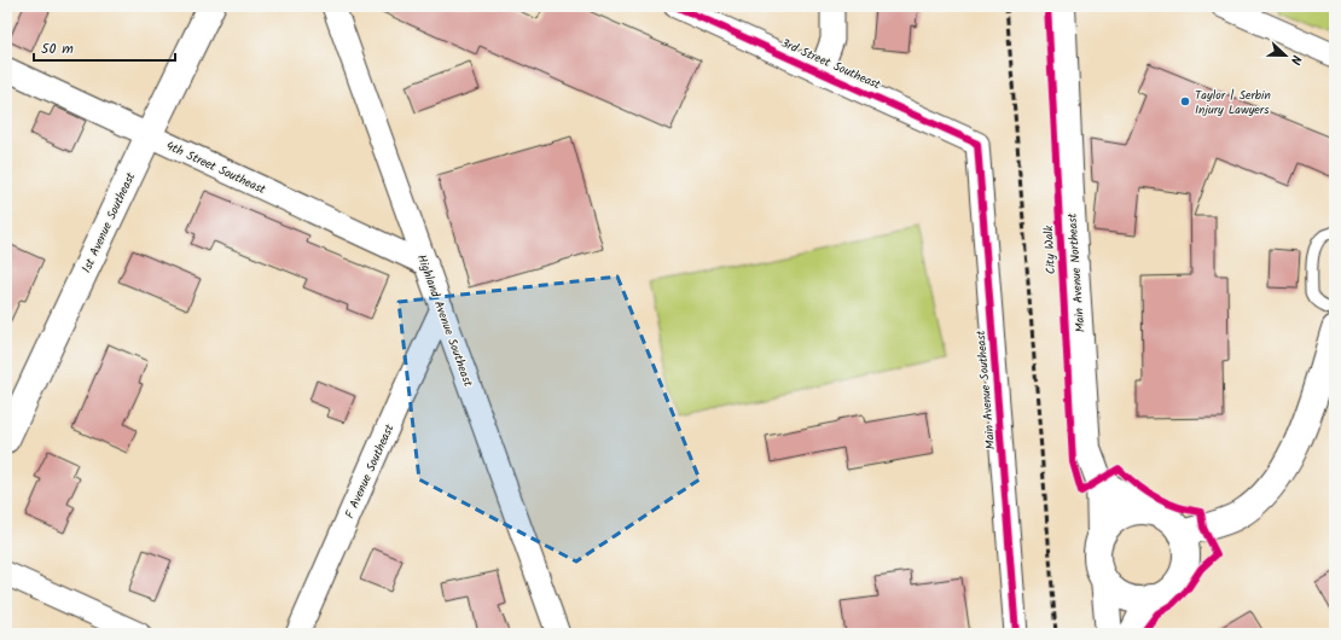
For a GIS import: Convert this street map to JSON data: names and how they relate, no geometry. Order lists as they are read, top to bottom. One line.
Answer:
{"streets":{"main road":["1st Avenue Southeast","Main Avenue Northeast"],"street":["3rd Street Southeast","4th Street Southeast","Highland Avenue Southeast","Main Avenue Southeast","F Avenue Southeast"],"cycle path":["City Walk"]},"crossings":[["3rd Street Southeast","Main Avenue Southeast"],["4th Street Southeast","1st Avenue Southeast"],["4th Street Southeast","Highland Avenue Southeast"],["Highland Avenue Southeast","F Avenue Southeast"]],"places":["Taylor | Serbin Injury Lawyers"],"scale_bar":"50 m","north":"right"}
